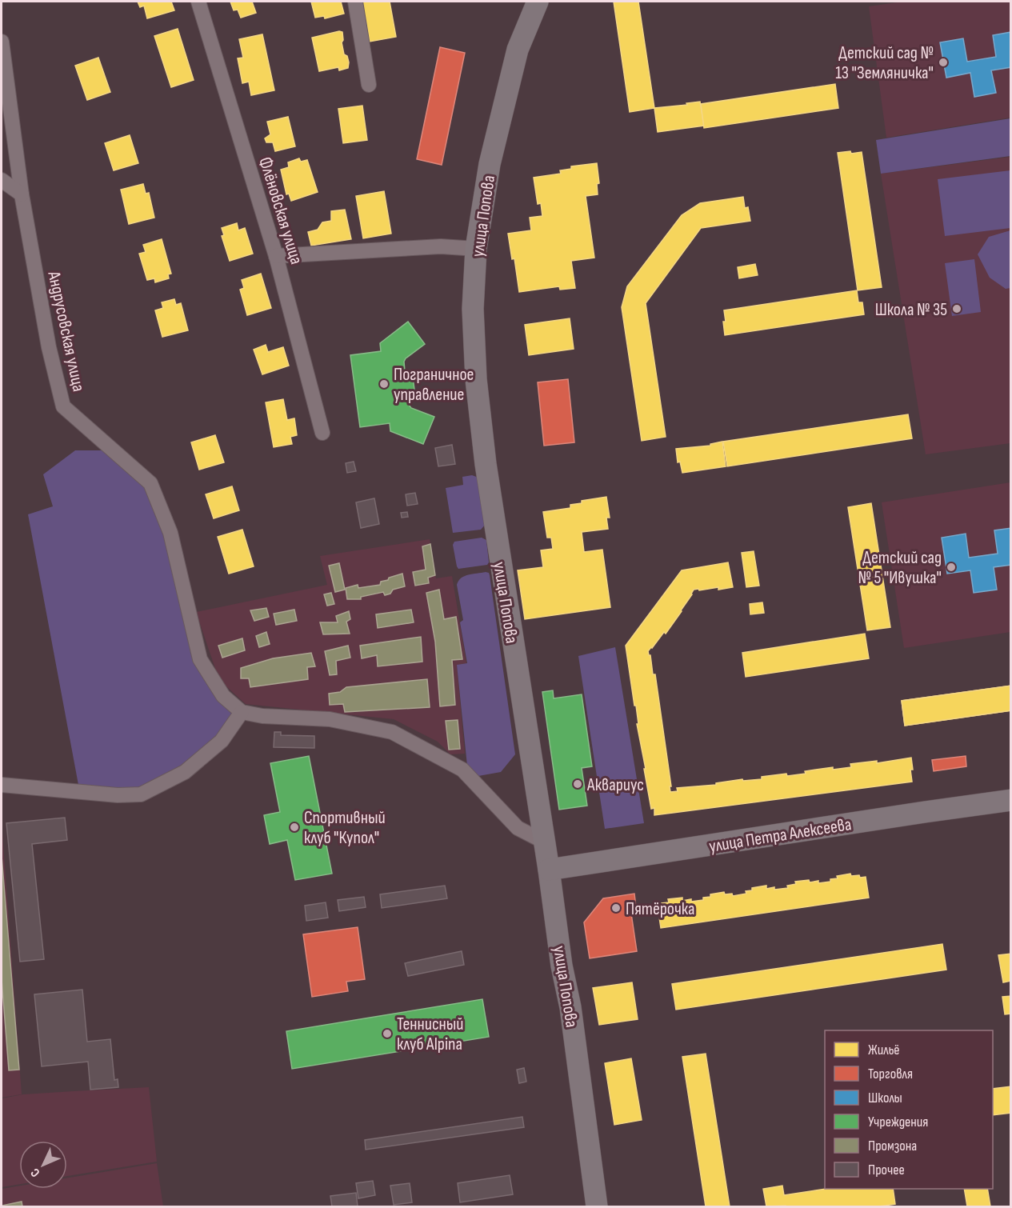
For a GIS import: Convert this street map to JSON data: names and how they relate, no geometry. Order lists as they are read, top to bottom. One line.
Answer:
{"streets":{"street":["Флёновская улица","улица Попова","Андрусовская улица","улица Петра Алексеева"]},"crossings":[["улица Попова","улица Петра Алексеева"]],"places":["Детский сад № 13 \"Земляничка\"","Школа № 35","Пограничное управление","Детский сад № 5 \"Ивушка\"","Аквариус","Спортивный клуб \"Купол\"","Пятёрочка","Теннисный клуб Alpina"],"legend":["Жильё","Торговля","Школы","Учреждения","Промзона","Прочее"],"north":"bottom left"}
